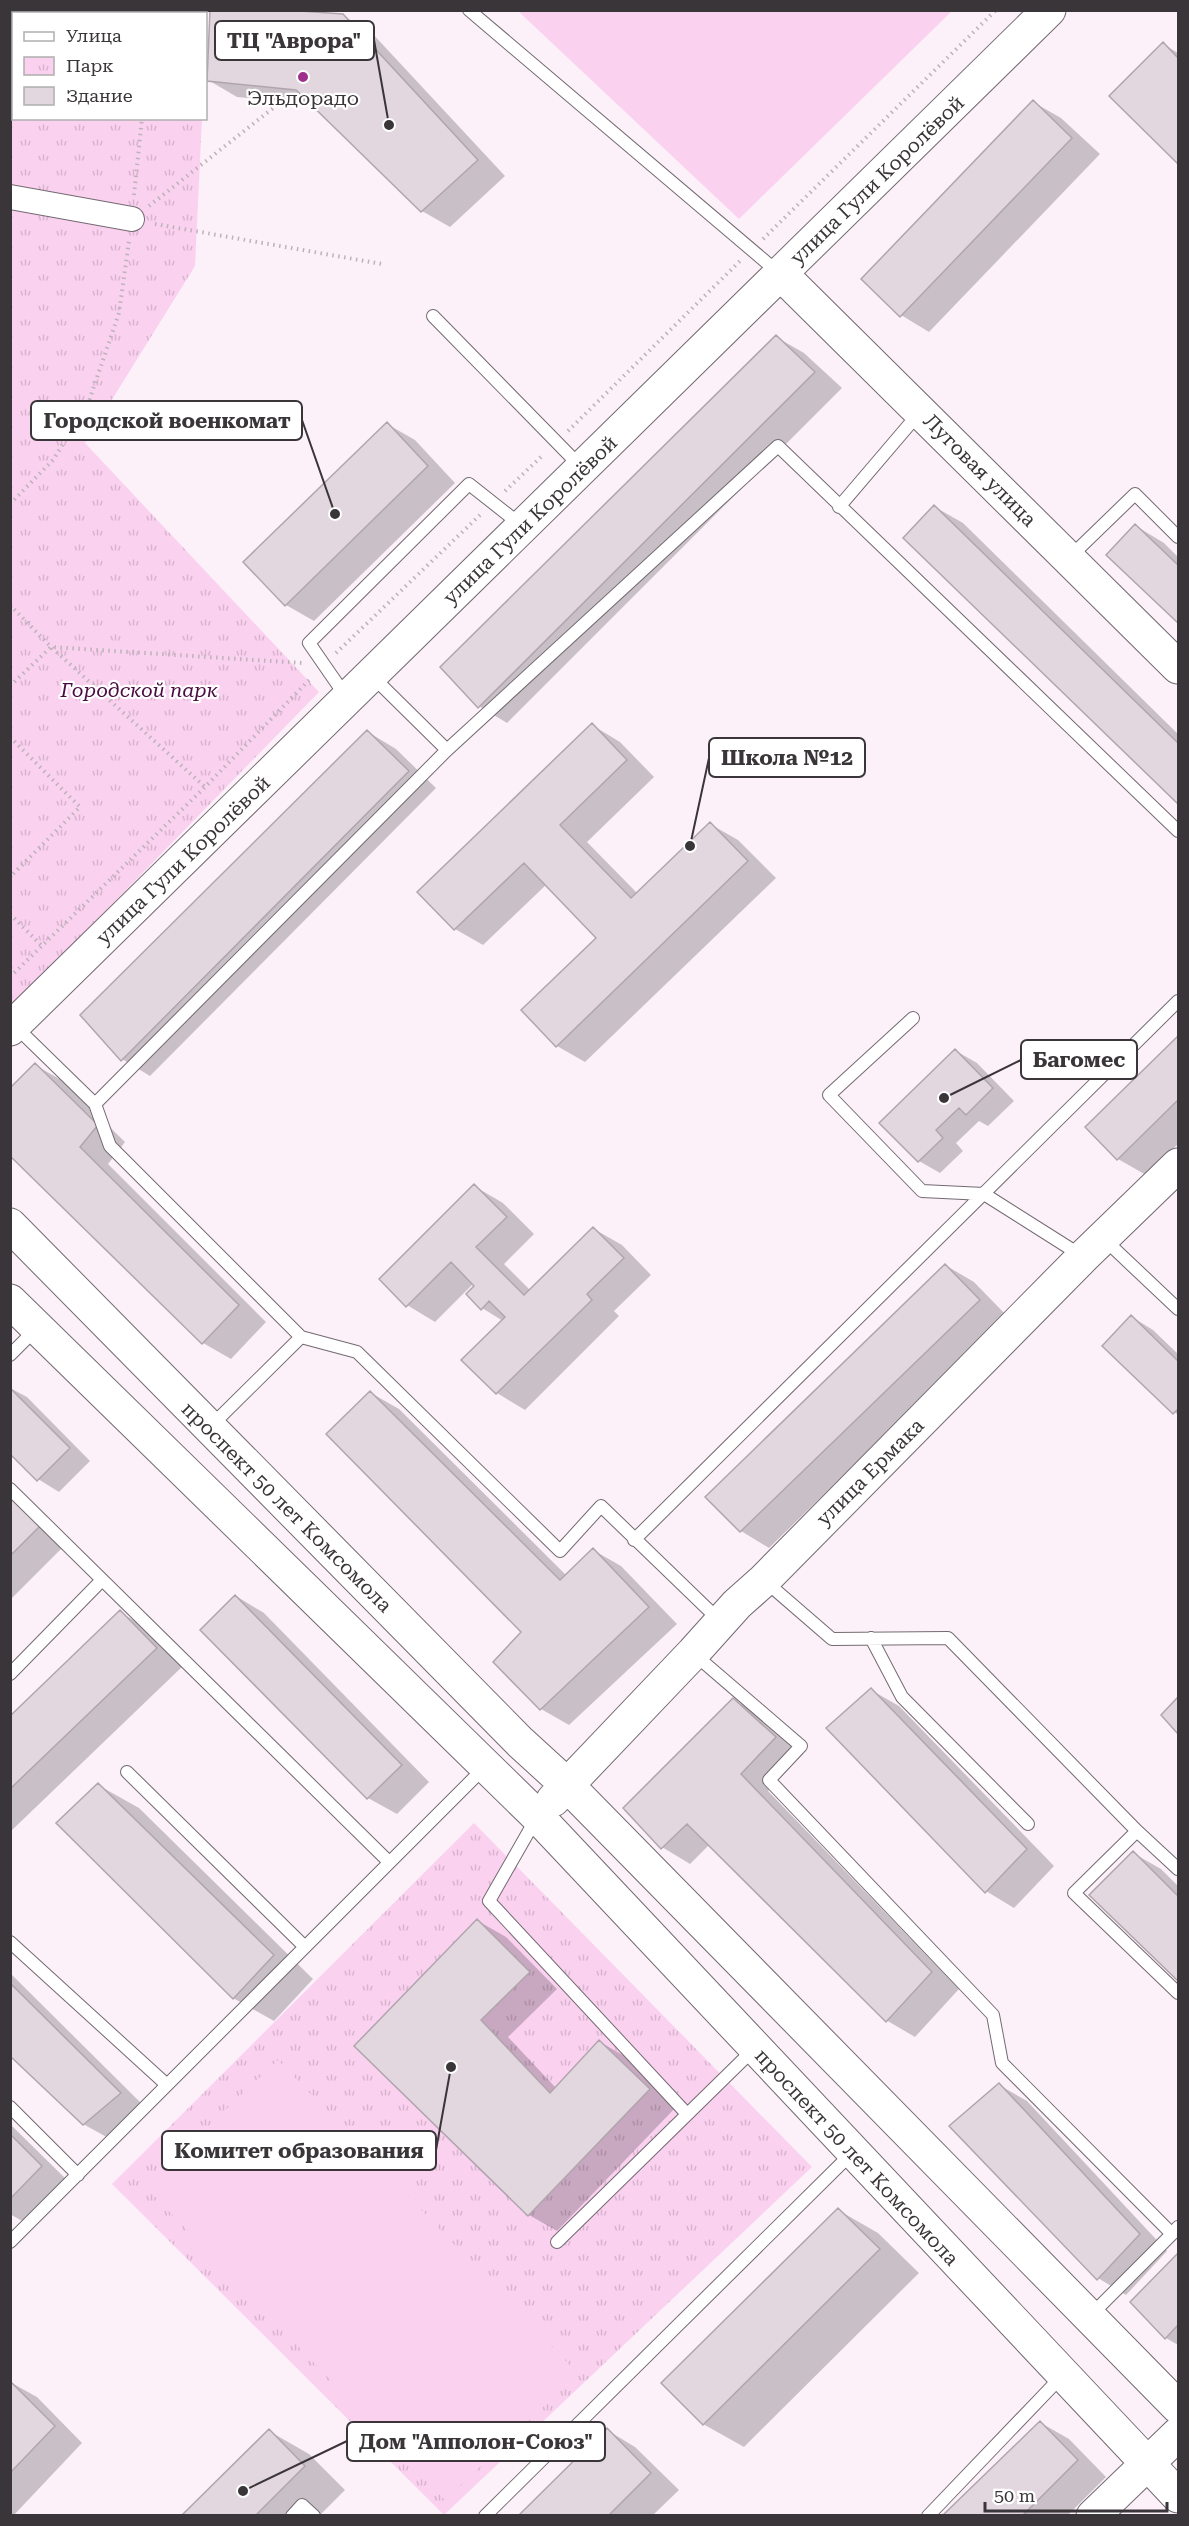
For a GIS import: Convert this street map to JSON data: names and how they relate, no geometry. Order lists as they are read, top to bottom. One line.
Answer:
{"streets":{"main road":["улица Гули Королёвой","Луговая улица","улица Ермака","проспект 50 лет Комсомола"]},"crossings":[["улица Гули Королёвой","Луговая улица"],["улица Ермака","проспект 50 лет Комсомола"]],"parks":["Городской парк"],"places":["Эльдорадо","ТЦ \"Аврора\"","Городской военкомат","Школа №12","Багомес","Комитет образования","Дом \"Апполон-Союз\""],"legend":["Улица","Парк","Здание"],"scale_bar":"50 m"}
